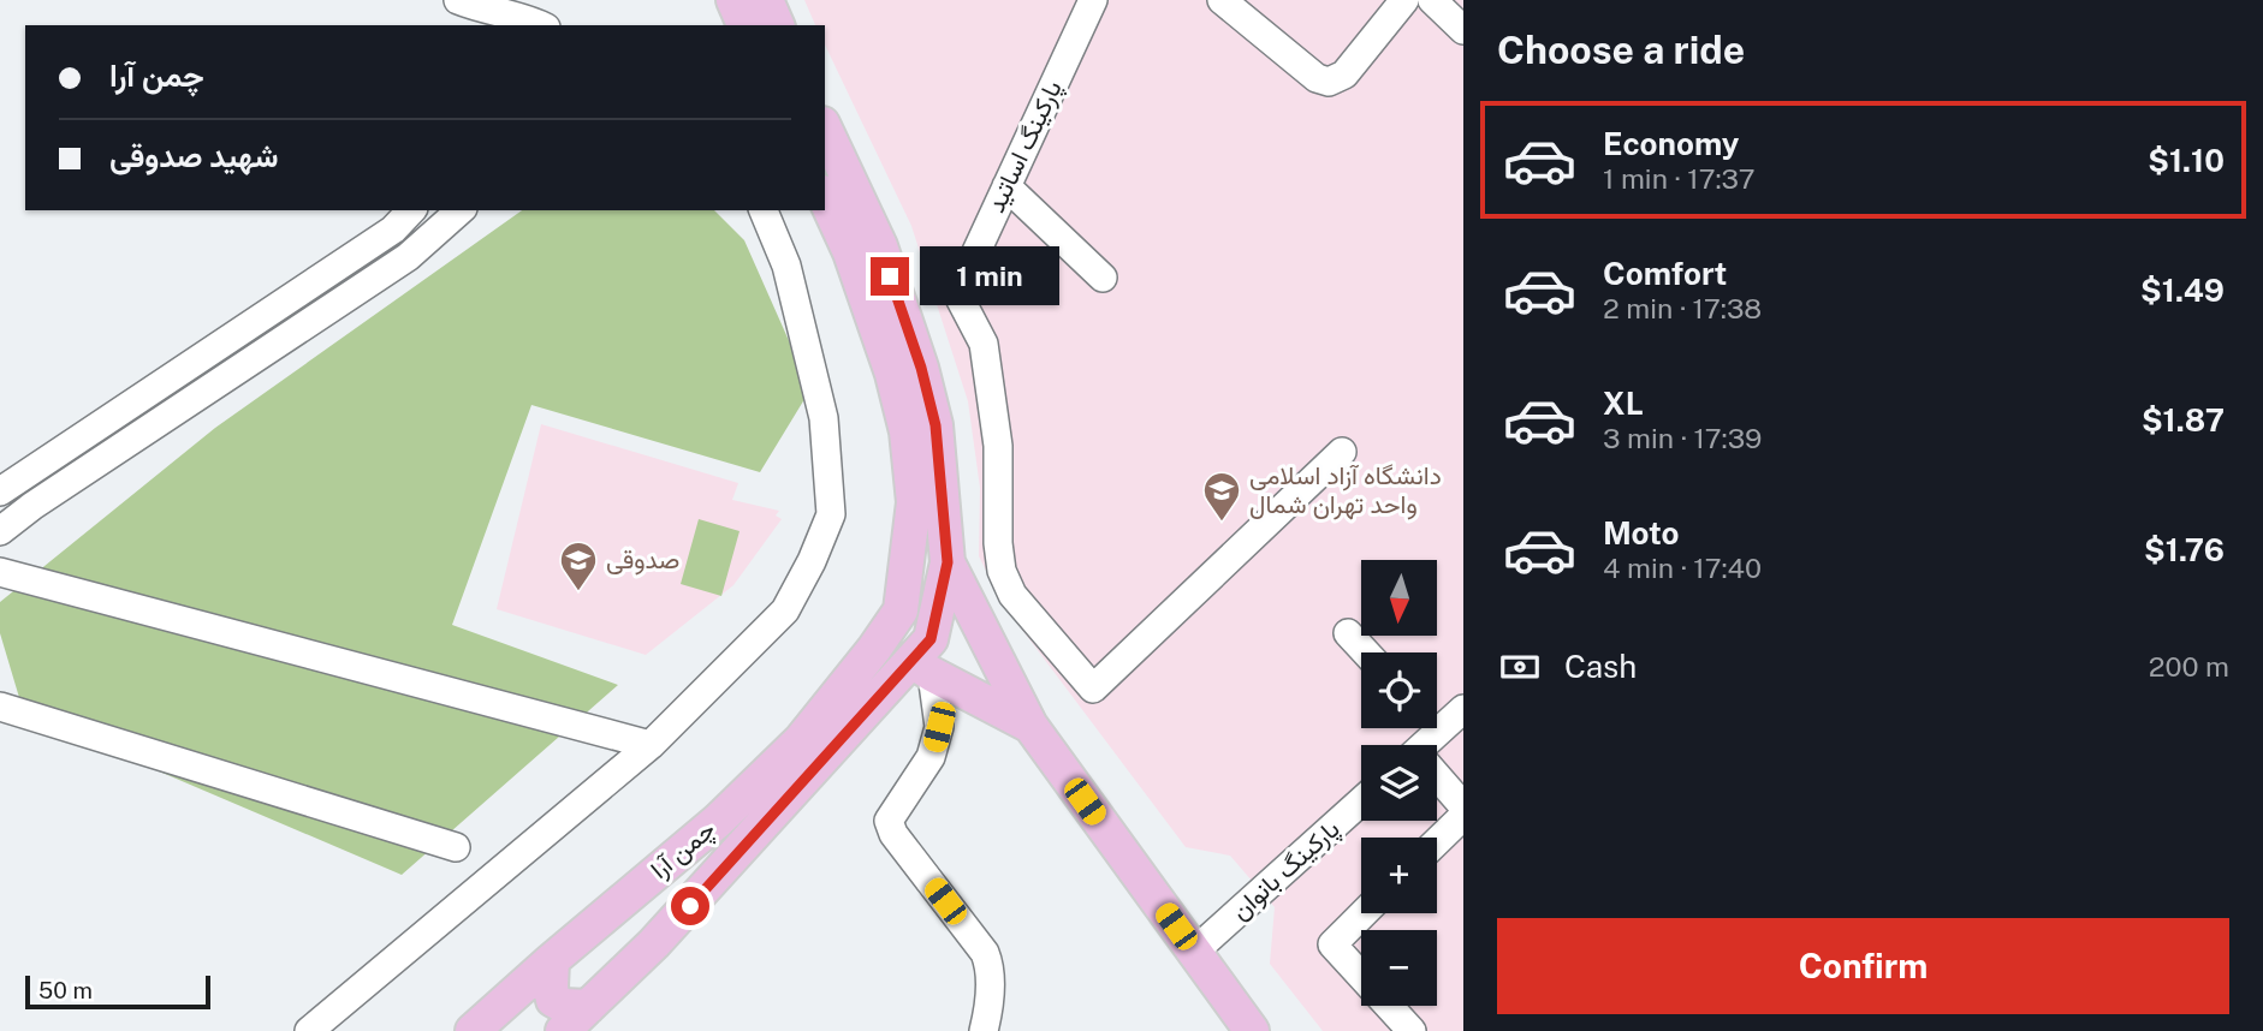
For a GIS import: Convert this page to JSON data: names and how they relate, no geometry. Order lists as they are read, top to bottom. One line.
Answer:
{"streets":{"main road":["چمن آرا"],"street":["پارکینگ اساتید","پارکینگ بانوان"]},"places":{"school or university":["دانشگاه آزاد اسلامی واحد تهران شمال","صدوقی"]},"scale_bar":"50 m","north":"bottom","page":{"heading":"Choose a ride","banner":["چمن آرا","شهید صدوقی"],"list":[{"name":"Economy","note":"1 min · 17:37","value":"$1.10"},{"name":"Comfort","note":"2 min · 17:38","value":"$1.49"},{"name":"XL","note":"3 min · 17:39","value":"$1.87"},{"name":"Moto","note":"4 min · 17:40","value":"$1.76"}],"bubble":"1 min","map_buttons":["+","−"],"pay":["Cash","200 m"],"buttons":"Confirm","scale":"50 m"}}
